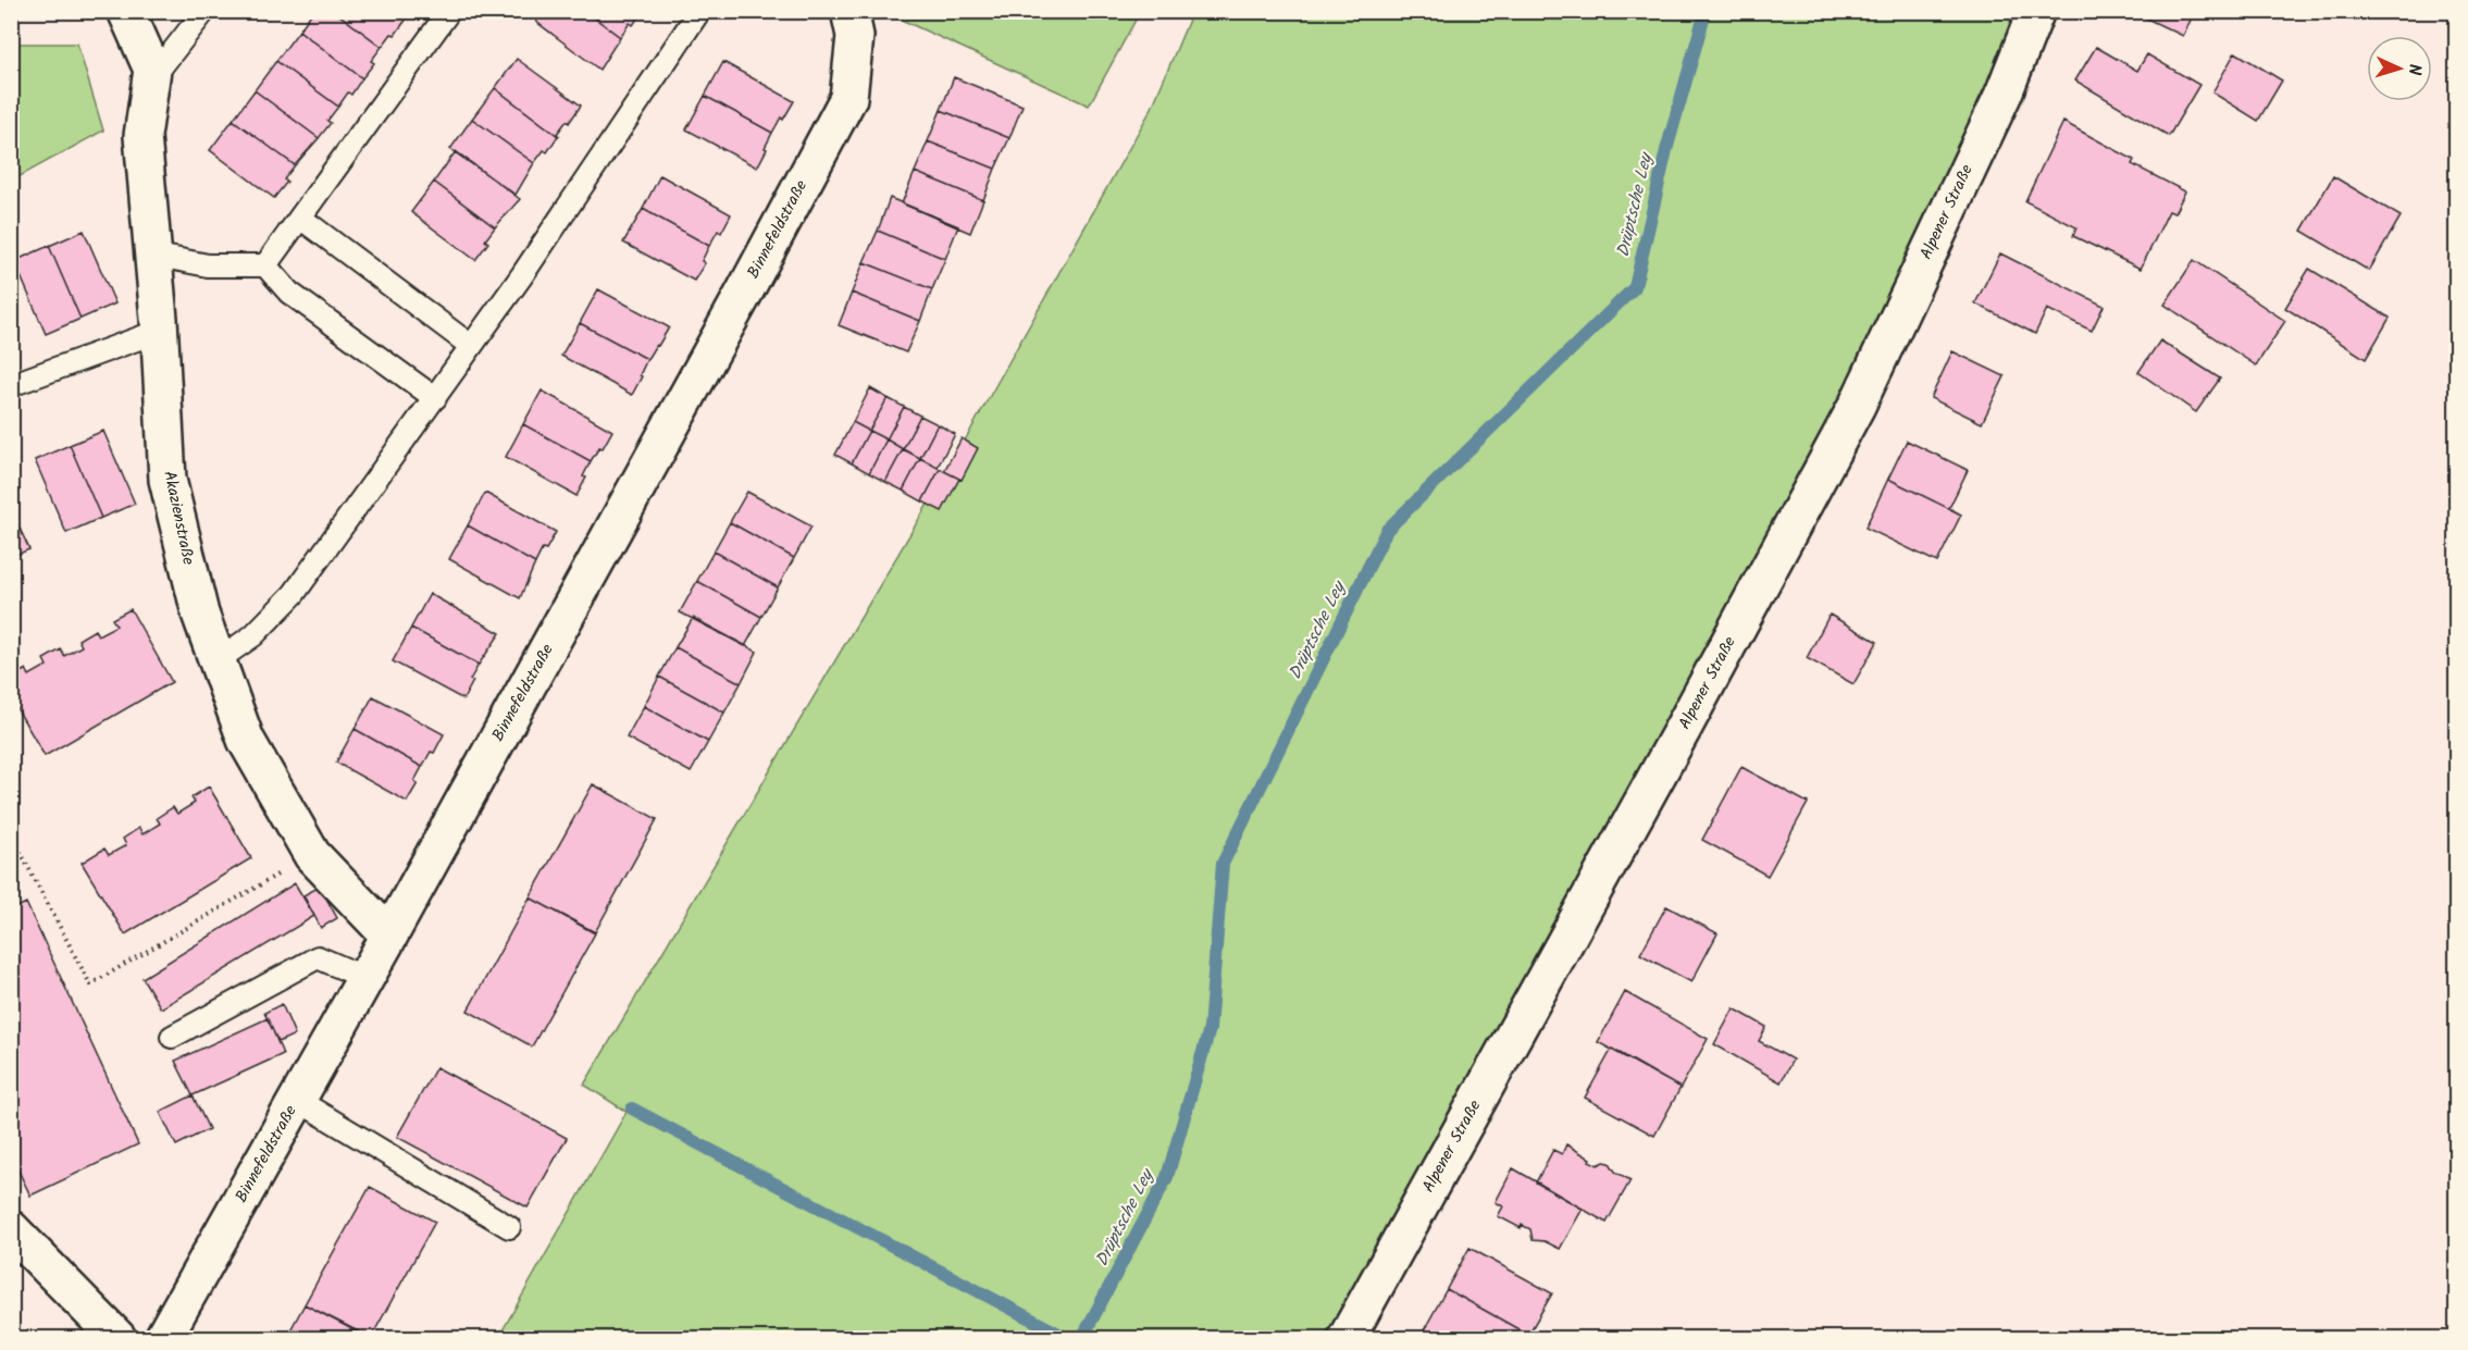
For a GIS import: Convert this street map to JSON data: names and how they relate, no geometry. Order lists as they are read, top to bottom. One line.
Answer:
{"streets":{"street":["Alpener Straße","Binnefeldstraße","Akazienstraße"]},"crossings":[["Binnefeldstraße","Akazienstraße"]],"water":["Drüptsche Ley"],"north":"right"}
